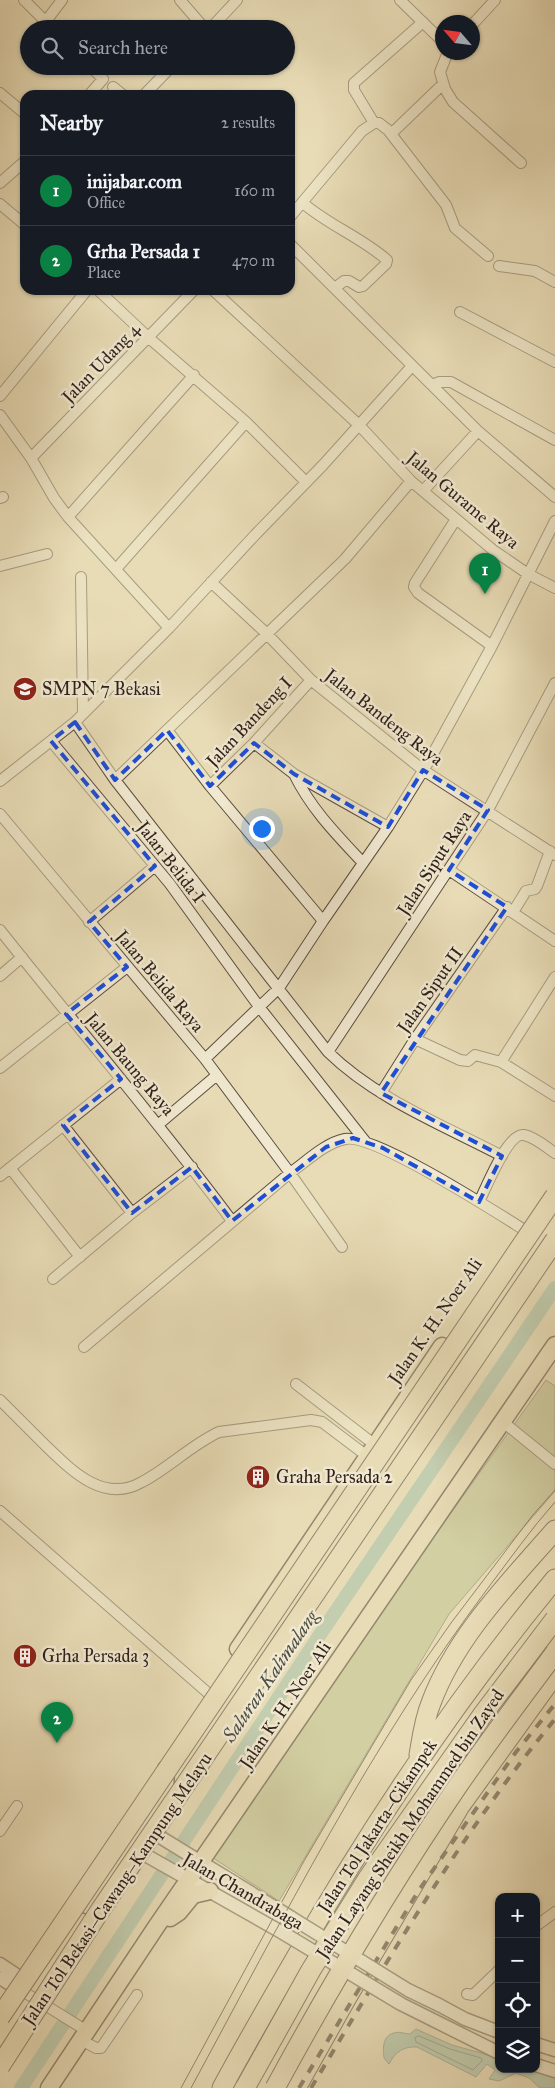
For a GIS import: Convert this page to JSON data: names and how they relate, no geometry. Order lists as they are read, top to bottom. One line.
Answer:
{"streets":{"highway":["Jalan Layang Sheikh Mohammed bin Zayed","Jalan Tol Jakarta–Cikampek","Jalan Tol Bekasi–Cawang–Kampung Melayu"],"main road":["Jalan K. H. Noer Ali"],"street":["Jalan Udang 4","Jalan Gurame Raya","Jalan Bandeng Raya","Jalan Bandeng I","Jalan Belida I","Jalan Siput Raya","Jalan Belida Raya","Jalan Siput II","Jalan Baung Raya","Jalan Chandrabaga"]},"crossings":[["Jalan Bandeng Raya","Jalan Bandeng I"],["Jalan Bandeng Raya","Jalan Siput Raya"],["Jalan Bandeng Raya","Jalan Siput II"],["Jalan K. H. Noer Ali","Jalan Chandrabaga"]],"water":["Saluran Kalimalang"],"places":{"school or university":["SMPN 7 Bekasi"],"building":["Graha Persada 2","Grha Persada 3"]},"north":"top left","page":{"search":"Search here","heading":["Nearby","2 results"],"list":[{"mark":"1","name":"inijabar.com","note":"Office","value":"160 m"},{"mark":"2","name":"Grha Persada 1","note":"Place","value":"470 m"}],"pins":["1","2"],"map_buttons":["+","−"]}}
